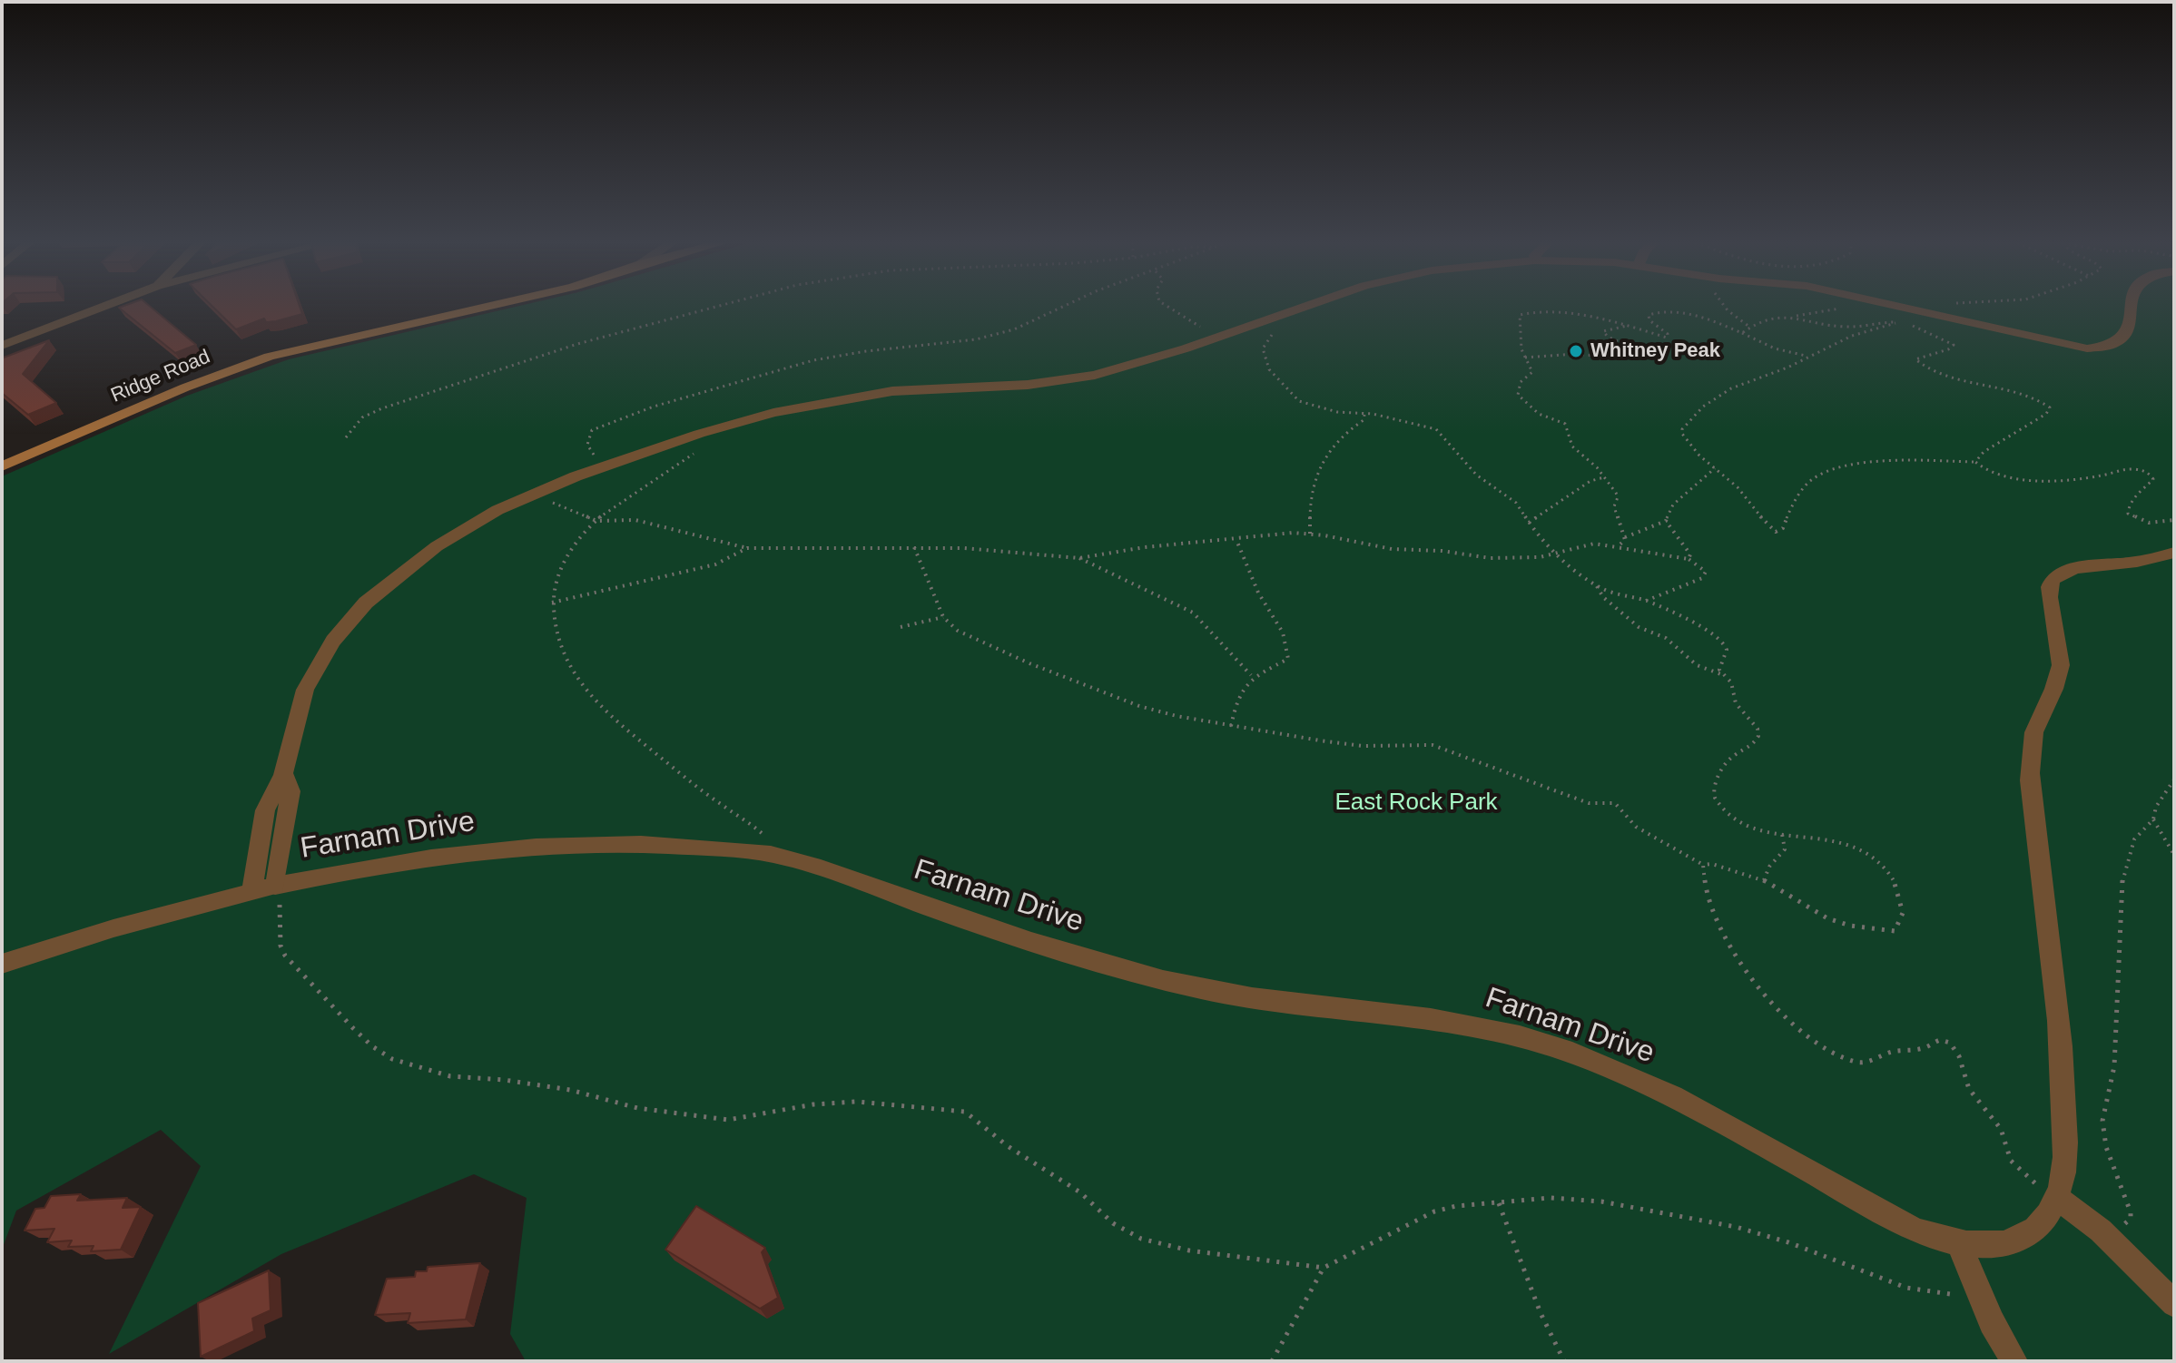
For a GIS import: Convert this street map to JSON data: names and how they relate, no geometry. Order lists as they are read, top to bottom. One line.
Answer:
{"streets":{"main road":["Ridge Road"],"street":["Farnam Drive"]},"parks":["East Rock Park"],"places":["Whitney Peak"]}
